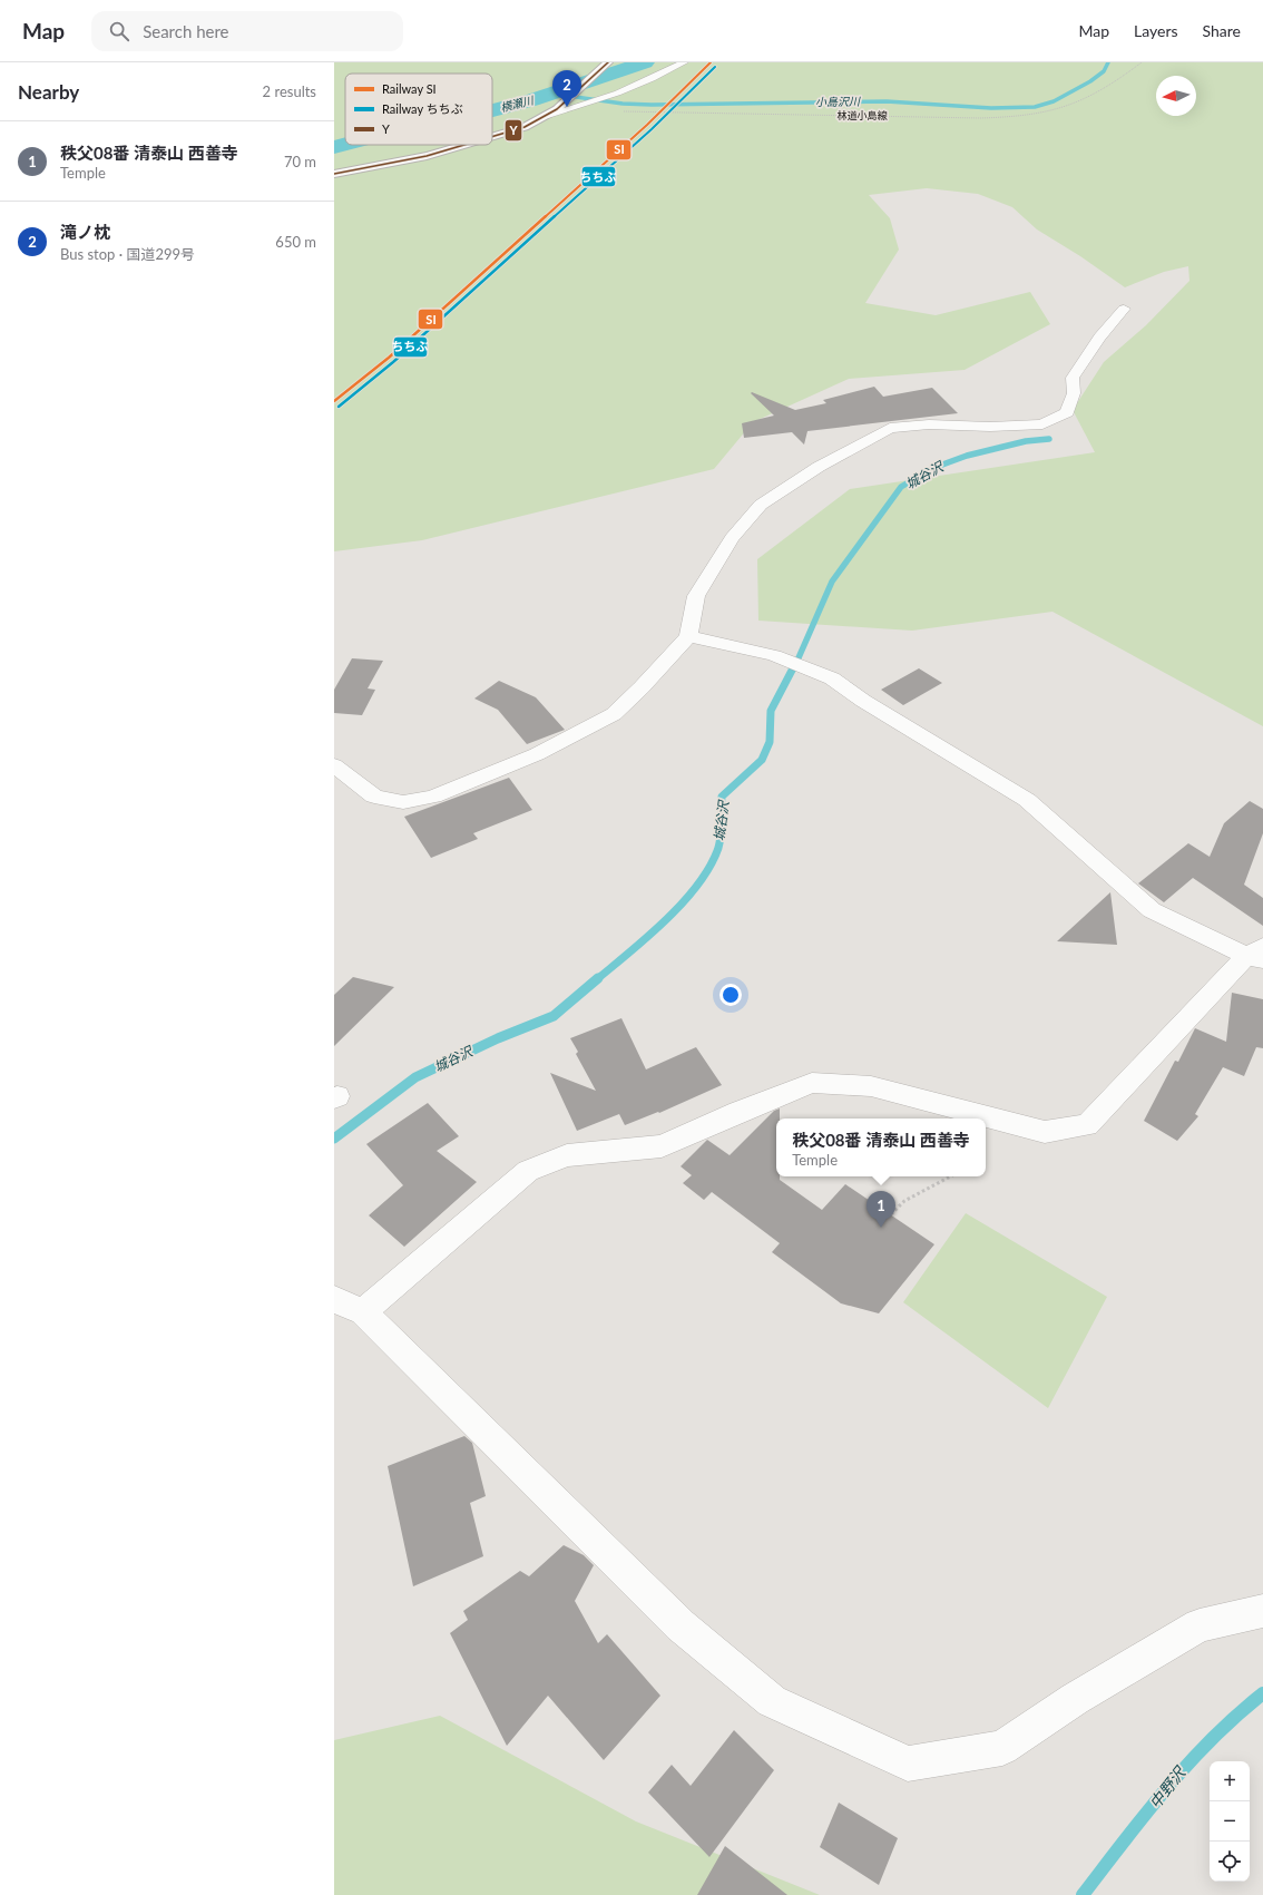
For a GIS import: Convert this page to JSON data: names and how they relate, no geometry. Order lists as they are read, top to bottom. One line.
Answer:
{"streets":{"path":["林道小島線"]},"water":["小島沢川","横瀬川","城谷沢","中野沢"],"lines":["rail line SI","transit line Y","rail line ちちぶ"],"legend":["Railway SI","Railway ちちぶ","Y"],"north":"left","page":{"header":"Map","search":"Search here","nav":["Map","Layers","Share"],"heading":["Nearby","2 results"],"pins":["2","1"],"list":[{"mark":"1","name":"秩父08番 清泰山 西善寺","note":"Temple","value":"70 m"},{"mark":"2","name":"滝ノ枕","note":"Bus stop · 国道299号","value":"650 m"}],"popup":["秩父08番 清泰山 西善寺","Temple"],"map_buttons":["+","−"]}}
